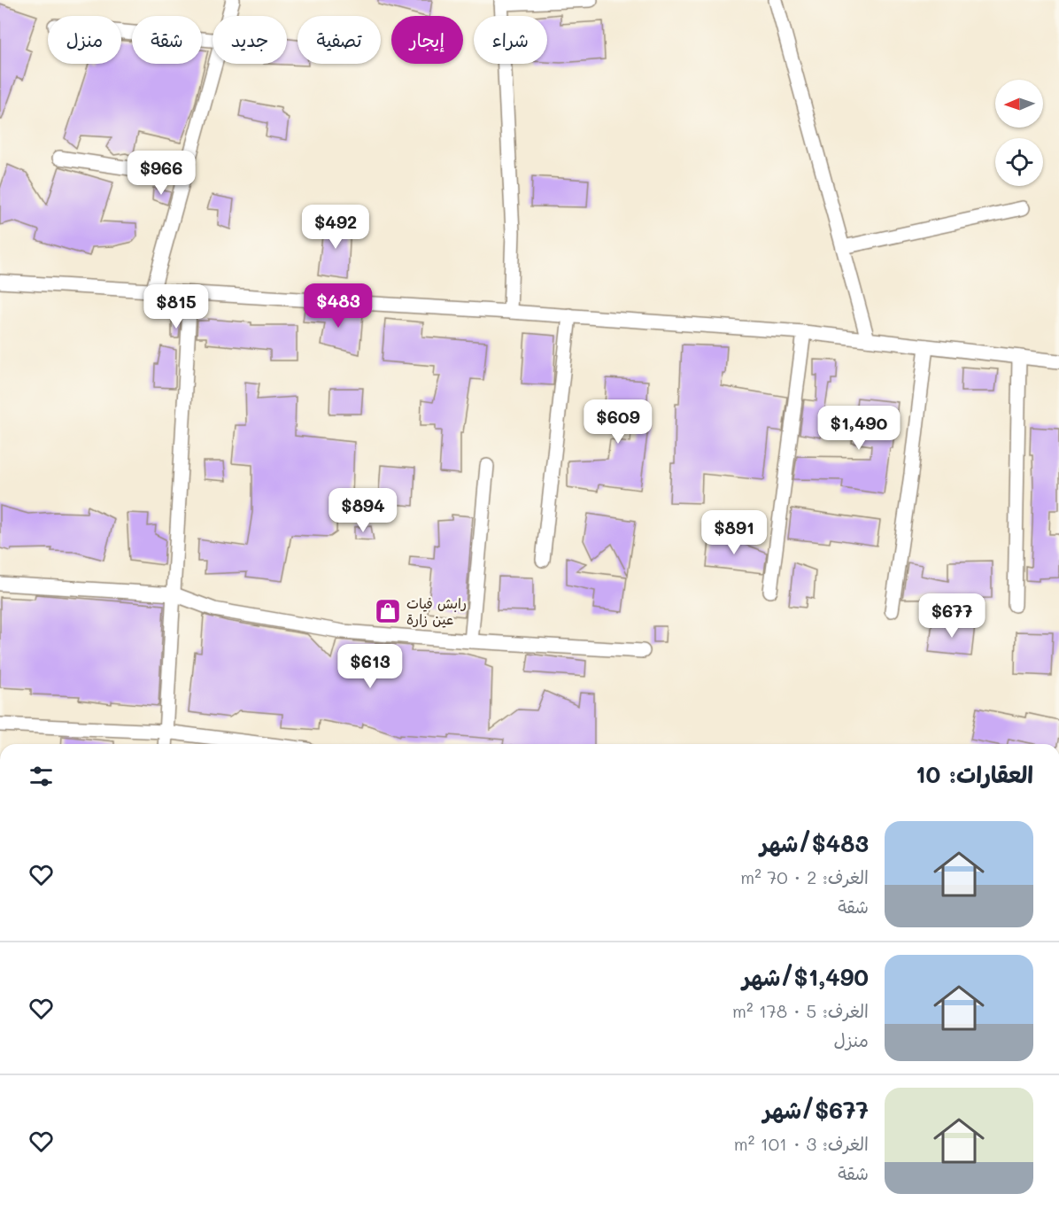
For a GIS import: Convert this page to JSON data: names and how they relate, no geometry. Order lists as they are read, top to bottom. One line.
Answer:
{"places":{"shop":["رابش فيات عين زارة"]},"north":"left","page":{"chip":["شراء","إيجار","تصفية","جديد","شقة","منزل"],"price":["$966","$492","$483","$815","$609","$1,490","$894","$891","$677","$613"],"heading":"العقارات: 10","list":[{"name":"$483/شهر","note":"الغرف: 2 · 70 m² · شقة"},{"name":"$1,490/شهر","note":"الغرف: 5 · 178 m² · منزل"},{"name":"$677/شهر","note":"الغرف: 3 · 101 m² · شقة"}]}}
